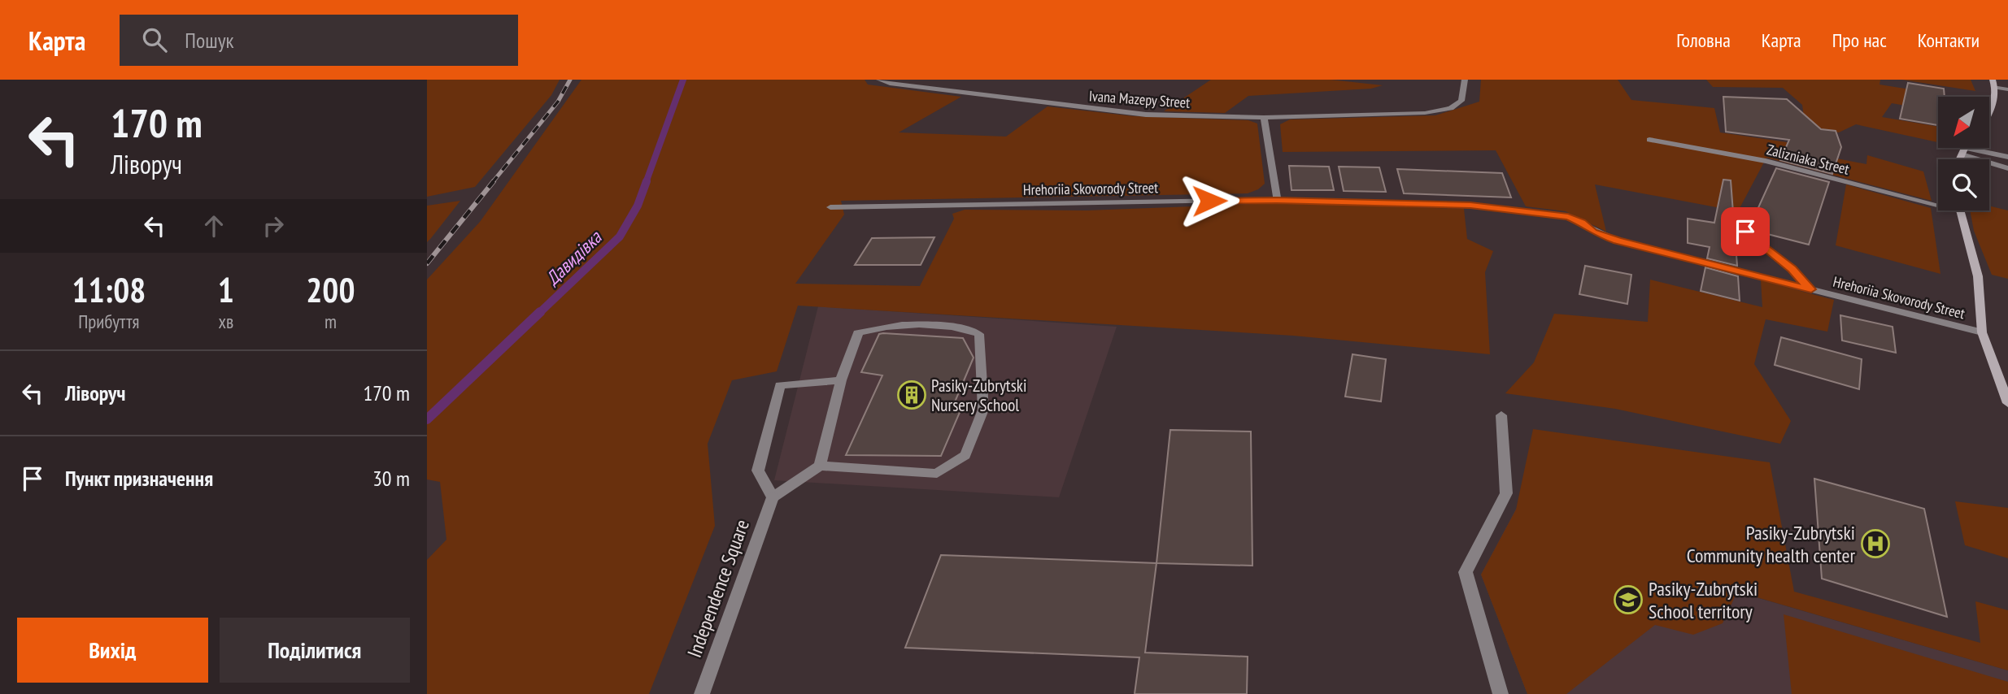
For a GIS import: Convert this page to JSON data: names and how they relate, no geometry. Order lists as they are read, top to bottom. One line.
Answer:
{"streets":{"street":["Ivana Mazepy Street","Zalizniaka Street","Hrehoriia Skovorody Street","Independence Square"]},"water":["Давидівка"],"places":{"building":["Pasiky-Zubrytski Nursery School"],"hospital":["Pasiky-Zubrytski Community health center"],"school or university":["Pasiky-Zubrytski School territory"]},"north":"bottom left","page":{"header":"Карта","search":"Пошук","nav":["Головна","Карта","Про нас","Контакти"],"turn":["170 m","Ліворуч"],"eta":["11:08","Прибуття","1","хв","200","m"],"list":[{"name":"Ліворуч","value":"170 m"},{"name":"Пункт призначення","value":"30 m"}],"buttons":["Вихід","Поділитися"]}}
